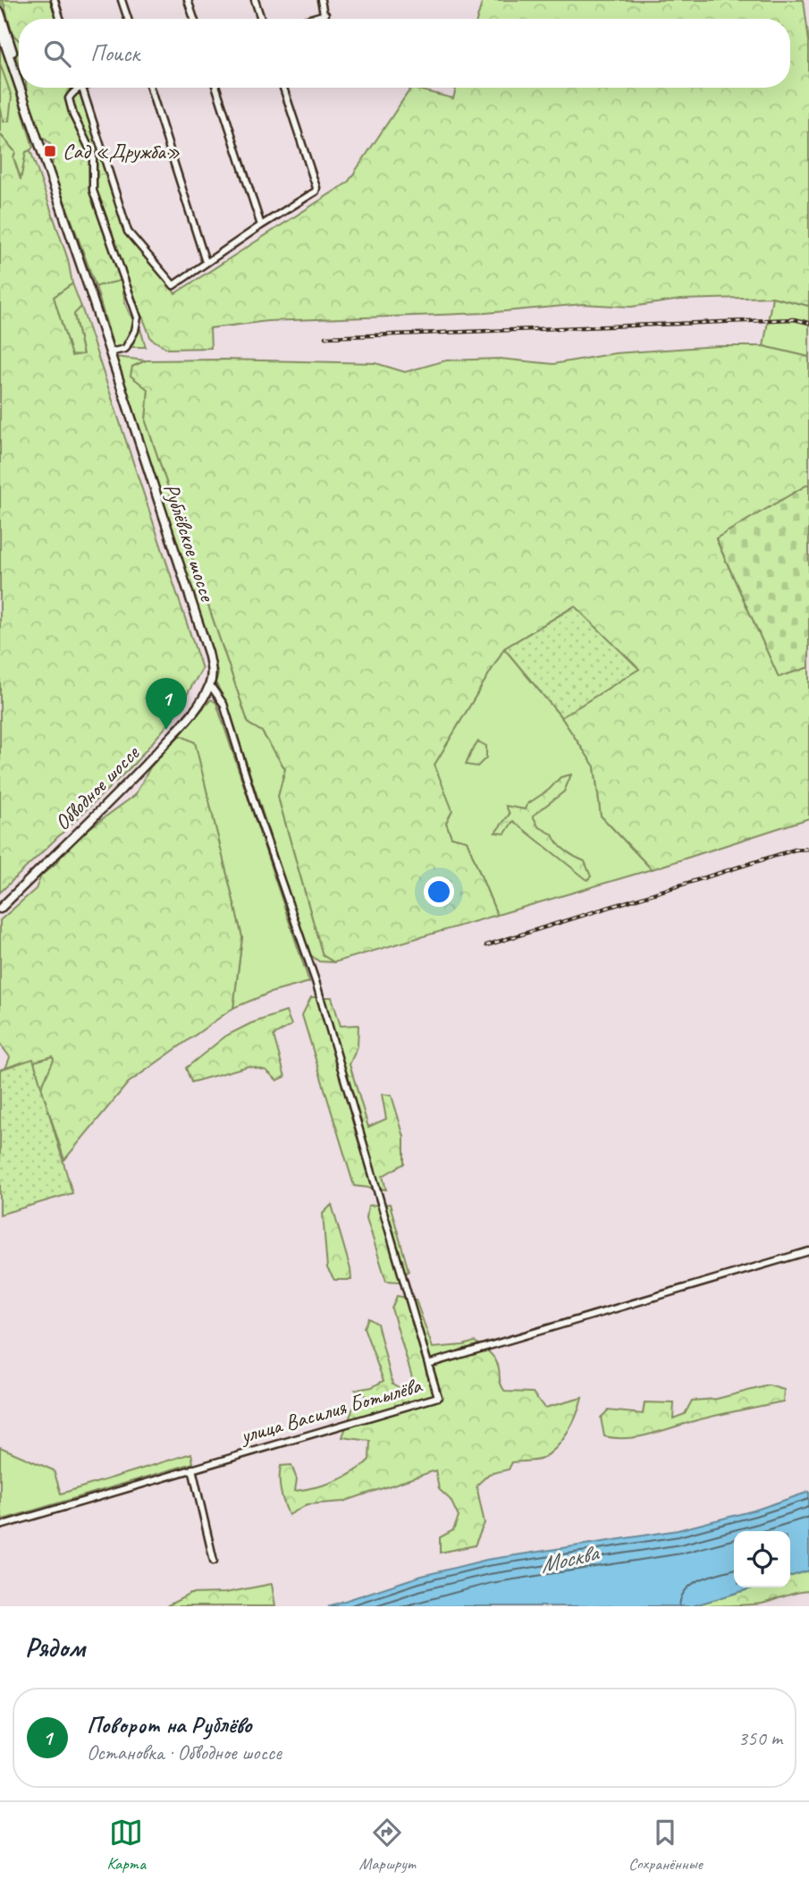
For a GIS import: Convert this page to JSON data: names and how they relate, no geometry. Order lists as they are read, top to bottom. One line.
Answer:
{"streets":{"street":["Рублёвское шоссе","Обводное шоссе","улица Василия Ботылёва"]},"crossings":[["Рублёвское шоссе","Обводное шоссе"],["Рублёвское шоссе","улица Василия Ботылёва"]],"water":["Москва"],"places":{"transit":["Сад «Дружба»"]},"page":{"search":"Поиск","pins":"1","heading":"Рядом","list":[{"mark":"1","name":"Поворот на Рублёво","note":"Остановка · Обводное шоссе","value":"350 m"}],"nav":["Карта","Маршрут","Сохранённые"]}}
